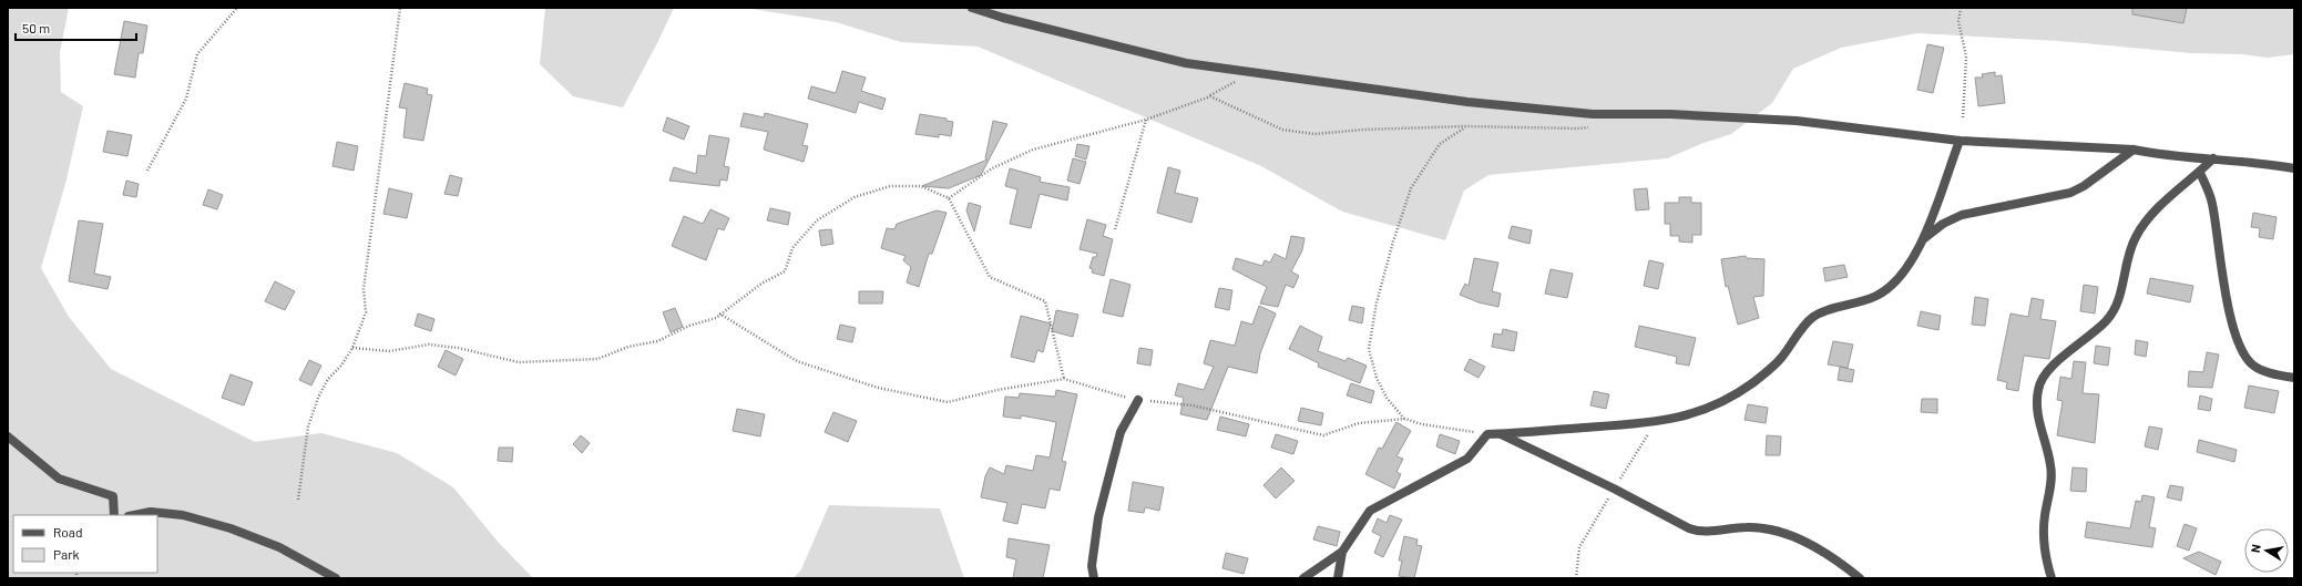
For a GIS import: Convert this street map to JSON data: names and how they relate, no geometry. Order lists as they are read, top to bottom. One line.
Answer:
{"legend":["Road","Park"],"scale_bar":"50 m","north":"left"}
